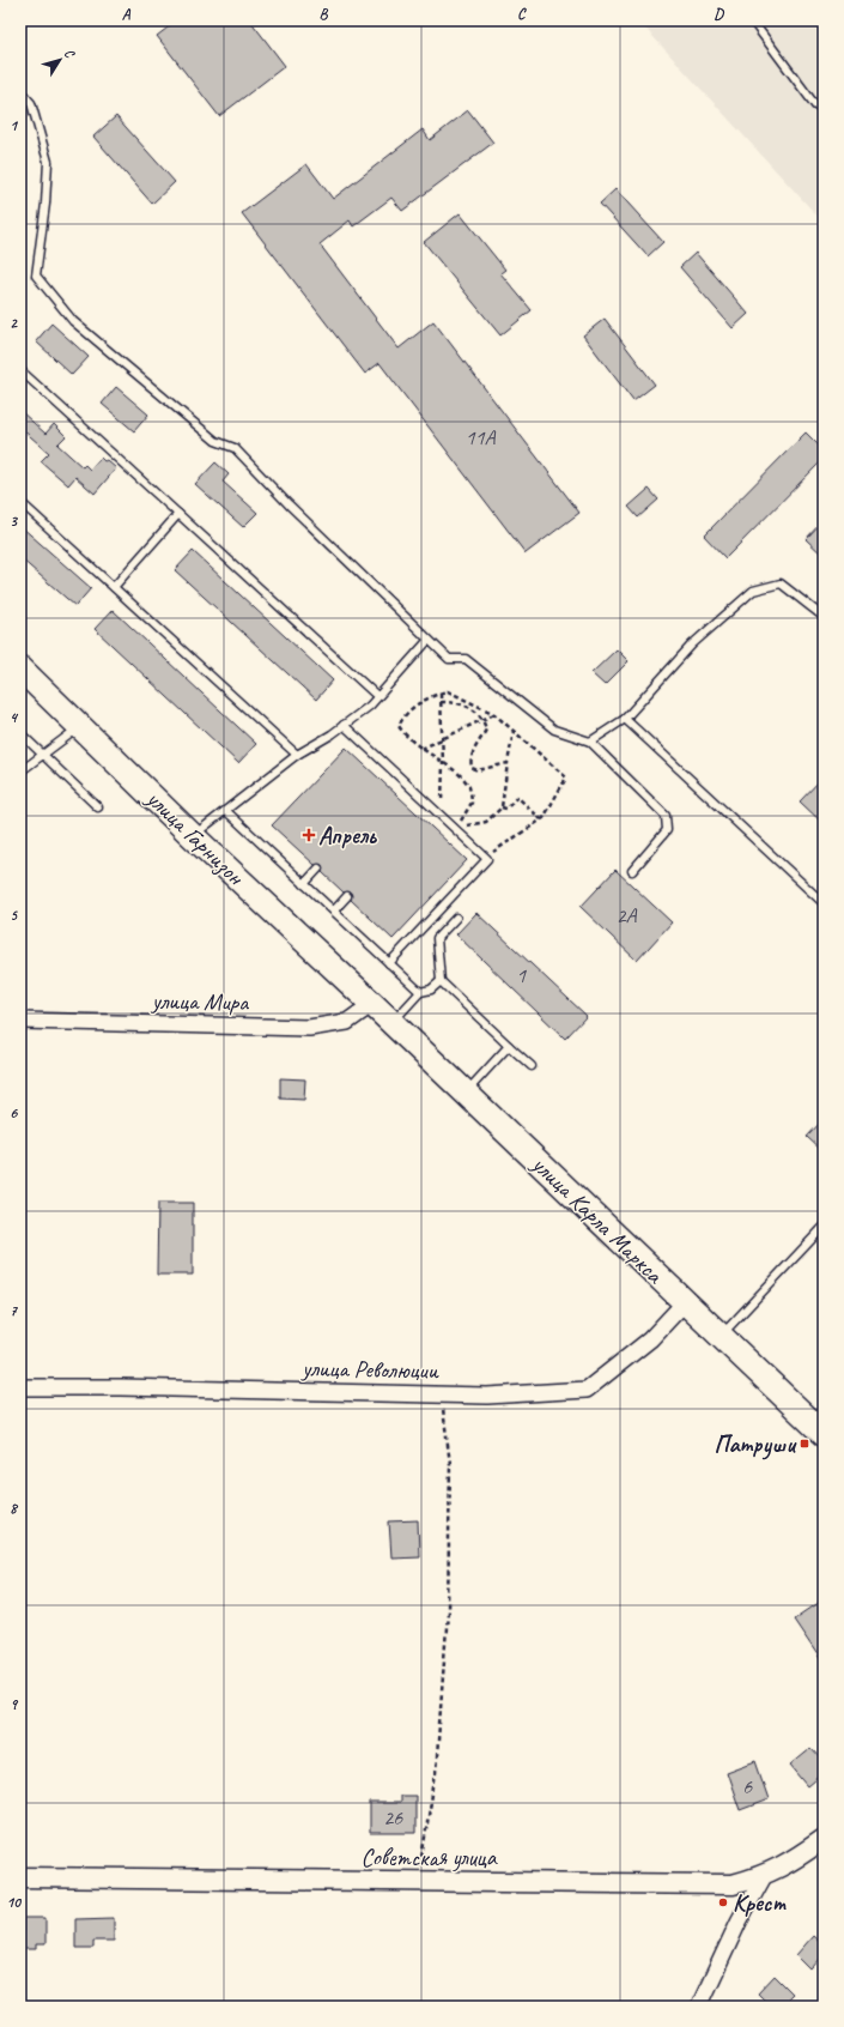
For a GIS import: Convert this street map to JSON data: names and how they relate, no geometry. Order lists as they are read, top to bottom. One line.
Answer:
{"streets":{"main road":["улица Гарнизон","улица Карла Маркса"],"street":["улица Мира","улица Революции","Советская улица"]},"crossings":[["улица Гарнизон","улица Мира"],["улица Гарнизон","улица Карла Маркса"],["улица Мира","улица Карла Маркса"],["улица Карла Маркса","улица Революции"]],"places":{"health":["Апрель"],"transit":["Патруши"],"other":["Крест"]},"house_numbers":["11А","2А","1","6","26"],"north":"top right","grid":{"columns":["A","B","C","D"],"rows":["1","2","3","4","5","6","7","8","9","10"]}}
